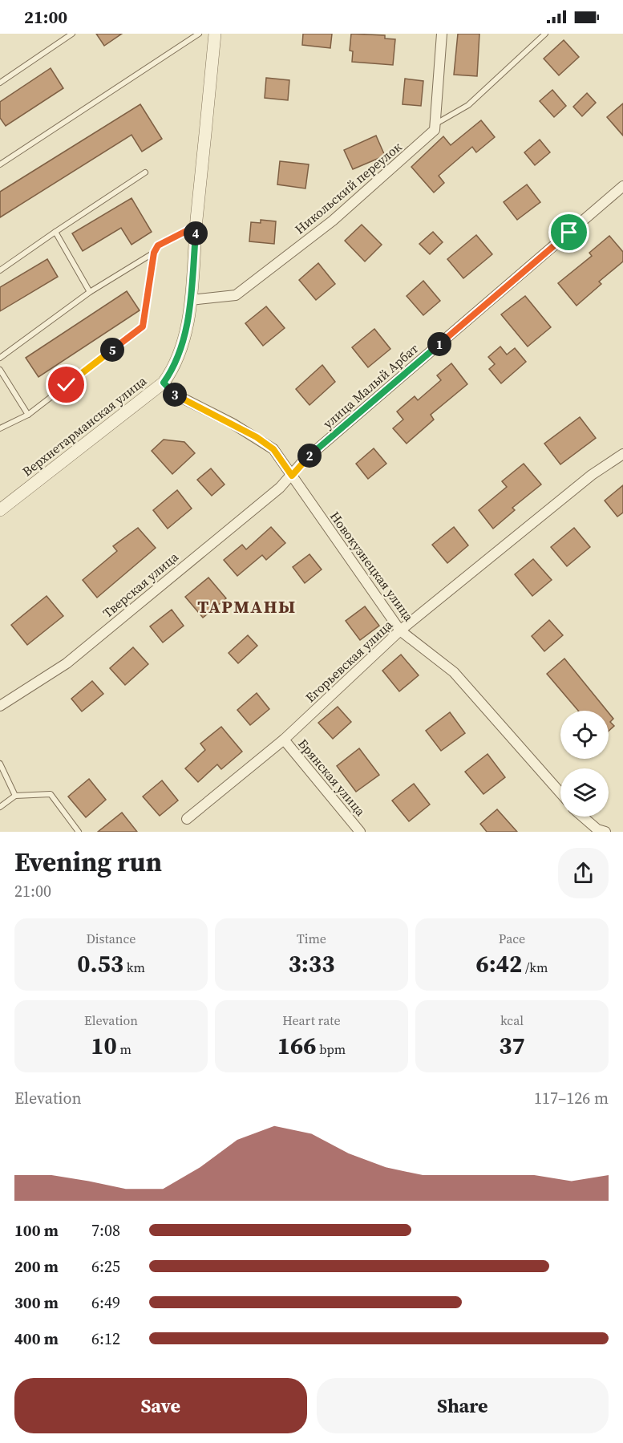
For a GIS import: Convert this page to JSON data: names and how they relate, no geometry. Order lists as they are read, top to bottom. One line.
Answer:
{"streets":{"street":["Никольский переулок","улица Малый Арбат","Верхнетарманская улица","Новокузнецкая улица","Тверская улица","Егорьевская улица","Брянская улица"]},"crossings":[["Никольский переулок","Верхнетарманская улица"],["улица Малый Арбат","Новокузнецкая улица"],["улица Малый Арбат","Тверская улица"],["Верхнетарманская улица","Новокузнецкая улица"],["Новокузнецкая улица","Тверская улица"],["Новокузнецкая улица","Егорьевская улица"],["Егорьевская улица","Брянская улица"]],"districts":["ТАРМАНЫ"],"page":{"status":"21:00","pins":["4","1","5","3","2"],"heading":["Evening run","21:00"],"stats":[["Distance","0.53 km"],["Time","3:33"],["Pace","6:42 /km"],["Elevation","10 m"],["Heart rate","166 bpm"],["kcal","37"]],"chart":["Elevation","117–126 m"],"list":[{"name":"100 m","note":"7:08"},{"name":"200 m","note":"6:25"},{"name":"300 m","note":"6:49"},{"name":"400 m","note":"6:12"}],"buttons":["Save","Share"]}}
